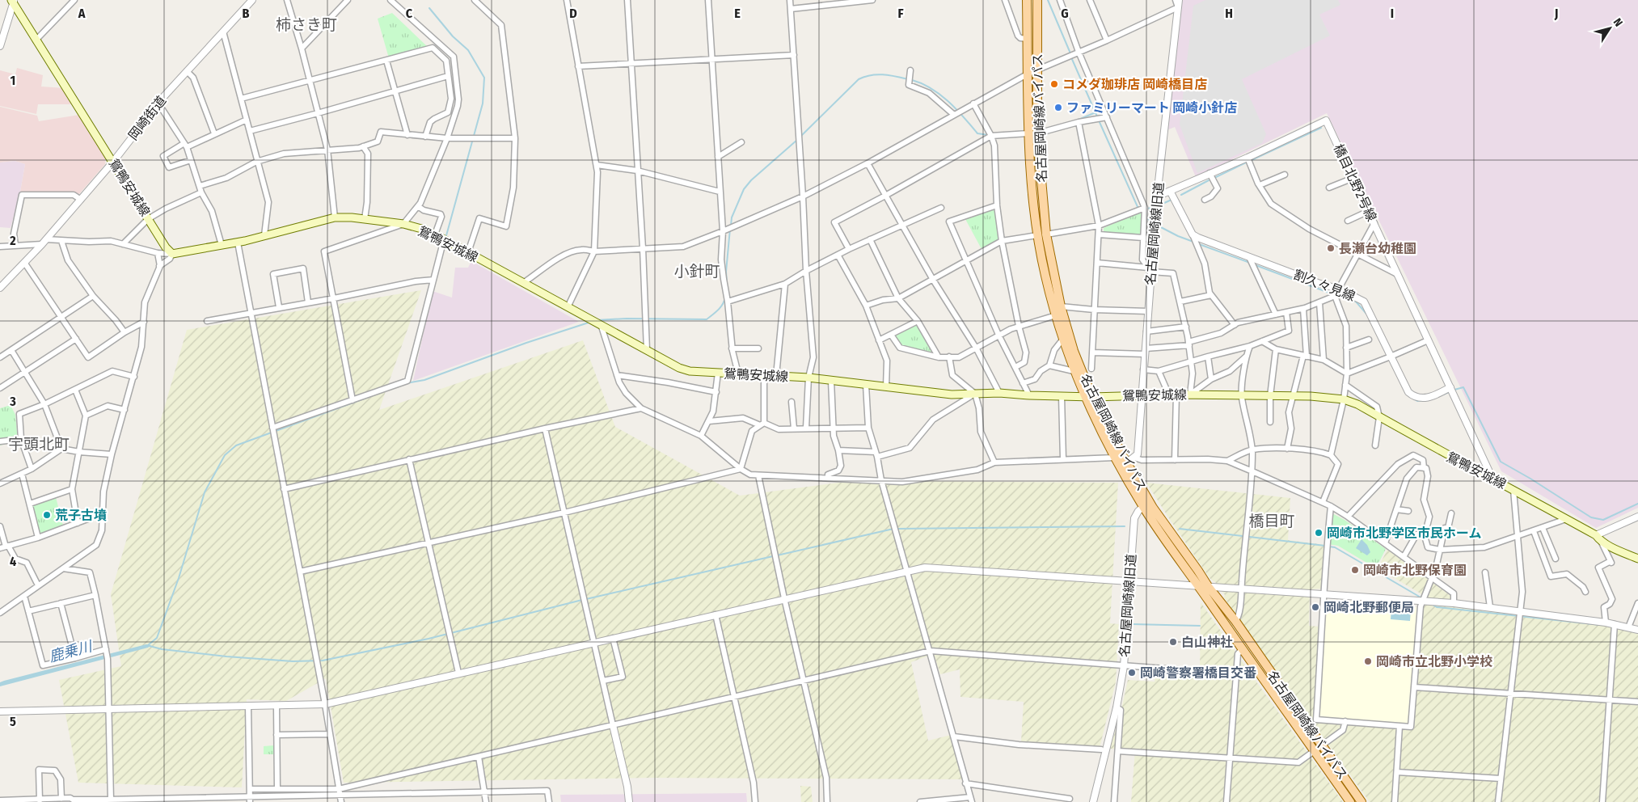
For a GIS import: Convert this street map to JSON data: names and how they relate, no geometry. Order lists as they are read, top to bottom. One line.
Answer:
{"streets":{"main road":["名古屋岡崎線バイパス","鴛鴨安城線"],"street":["岡崎街道","橋目北野2号線","名古屋岡崎線旧道","割久々見線"]},"crossings":[["岡崎街道","鴛鴨安城線"],["名古屋岡崎線バイパス","鴛鴨安城線"],["名古屋岡崎線バイパス","名古屋岡崎線旧道"],["橋目北野2号線","鴛鴨安城線"],["橋目北野2号線","名古屋岡崎線旧道"],["橋目北野2号線","割久々見線"],["鴛鴨安城線","名古屋岡崎線旧道"]],"districts":["柿さき町","小針町","宇頭北町","橋目町"],"water":["鹿乗川"],"places":["コメダ珈琲店 岡崎橋目店","ファミリーマート 岡崎小針店","長瀬台幼稚園","荒子古墳","岡崎市北野学区市民ホーム","岡崎市北野保育園","岡崎北野郵便局","白山神社","岡崎市立北野小学校","岡崎警察署橋目交番"],"north":"top right","grid":{"columns":["A","B","C","D","E","F","G","H","I","J"],"rows":["1","2","3","4","5"]}}
